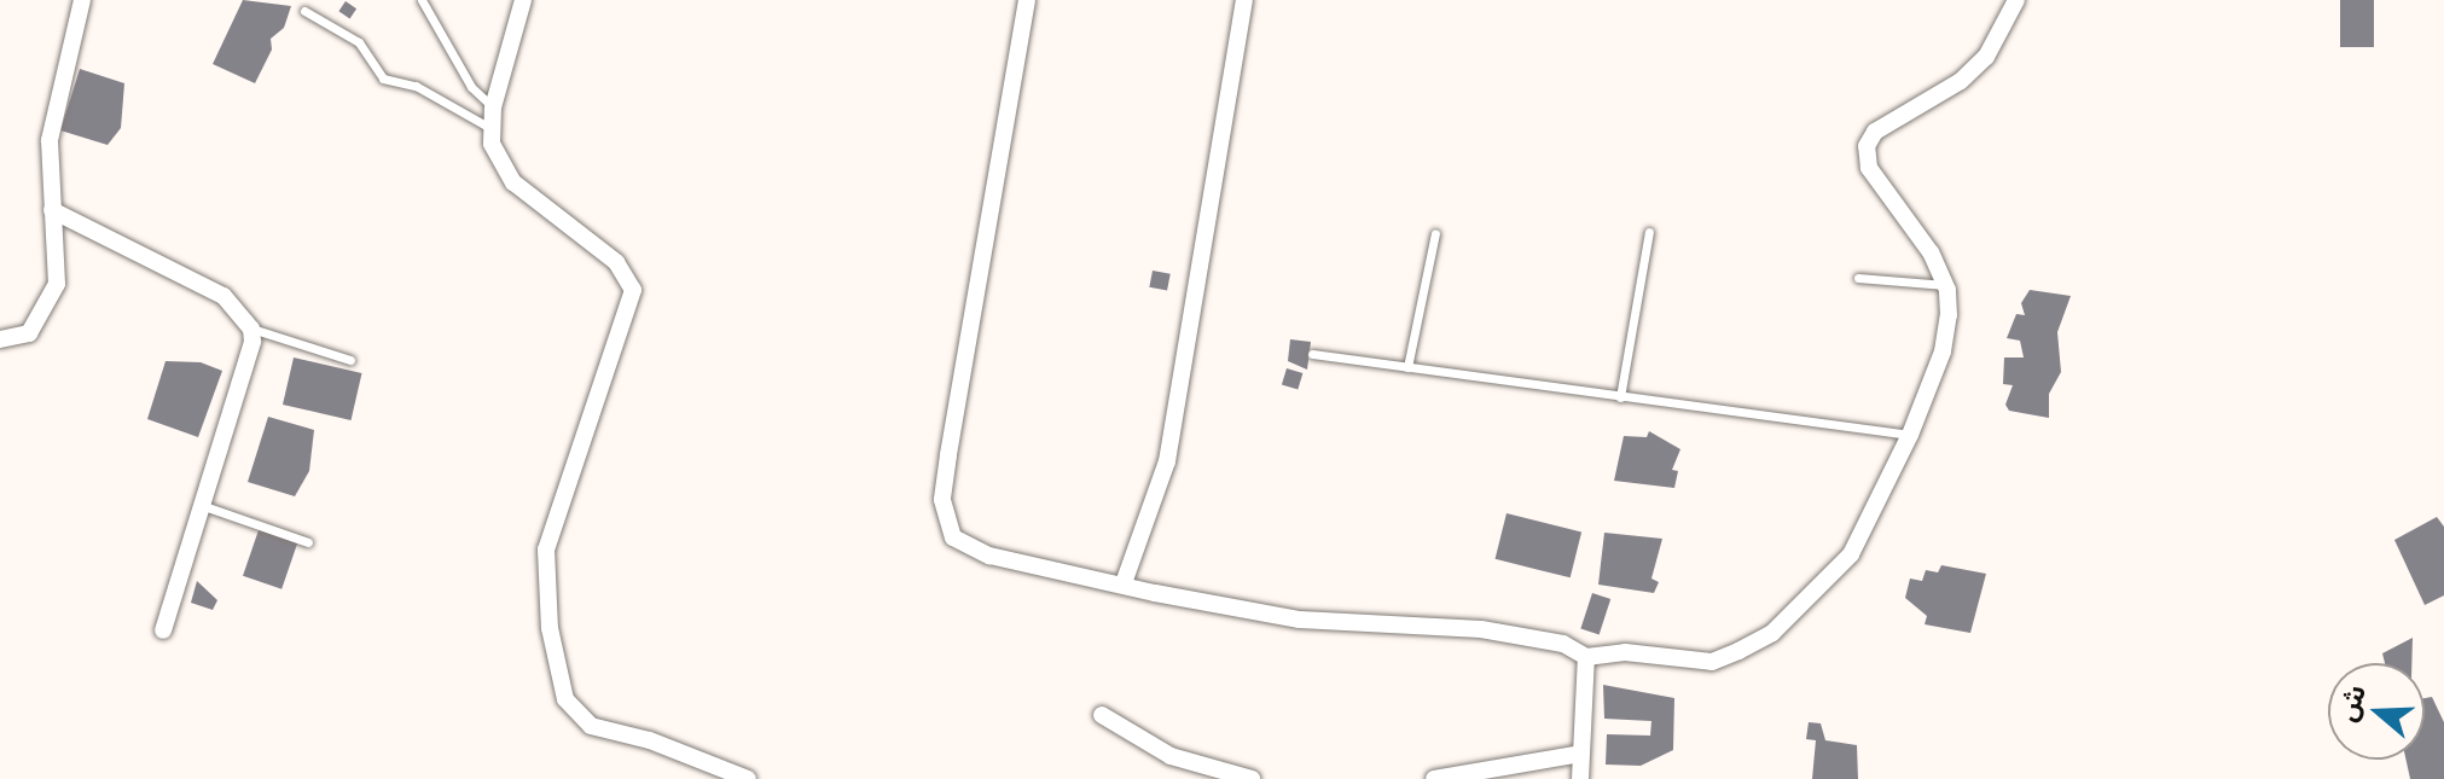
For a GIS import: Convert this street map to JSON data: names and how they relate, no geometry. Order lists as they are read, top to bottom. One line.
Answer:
{"north":"left"}
